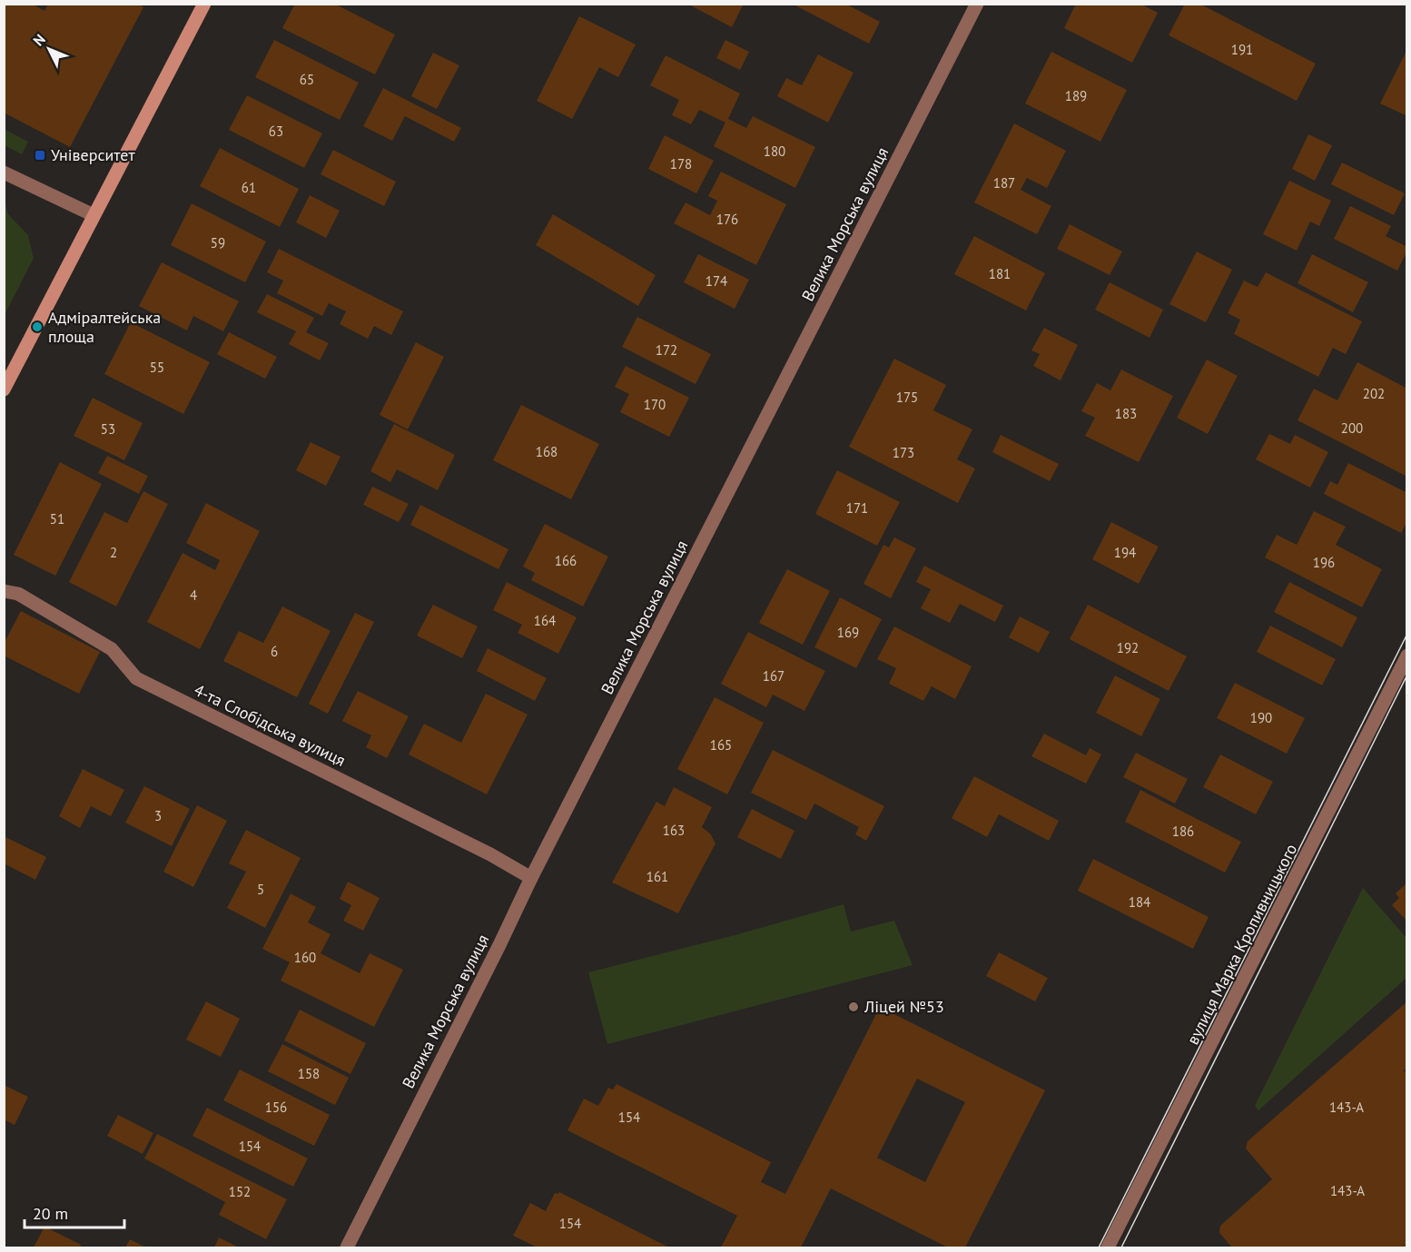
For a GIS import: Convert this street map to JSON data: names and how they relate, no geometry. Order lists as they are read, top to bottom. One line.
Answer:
{"streets":{"street":["Велика Морська вулиця","4-та Слобідська вулиця","вулиця Марка Кропивницького"]},"crossings":[["Велика Морська вулиця","4-та Слобідська вулиця"]],"places":{"transit":["Університет"],"other":["Адміралтейська площа","Ліцей №53"]},"house_numbers":["191","65","189","63","180","178","187","61","176","59","181","174","172","55","202","175","170","183","200","53","168","173","171","51","2","194","166","196","4","164","169","192","6","167","190","165","3","163","186","161","5","184","160","158","156","143-А","154","154","143-А","152","154"],"scale_bar":"20 m","north":"top left"}
